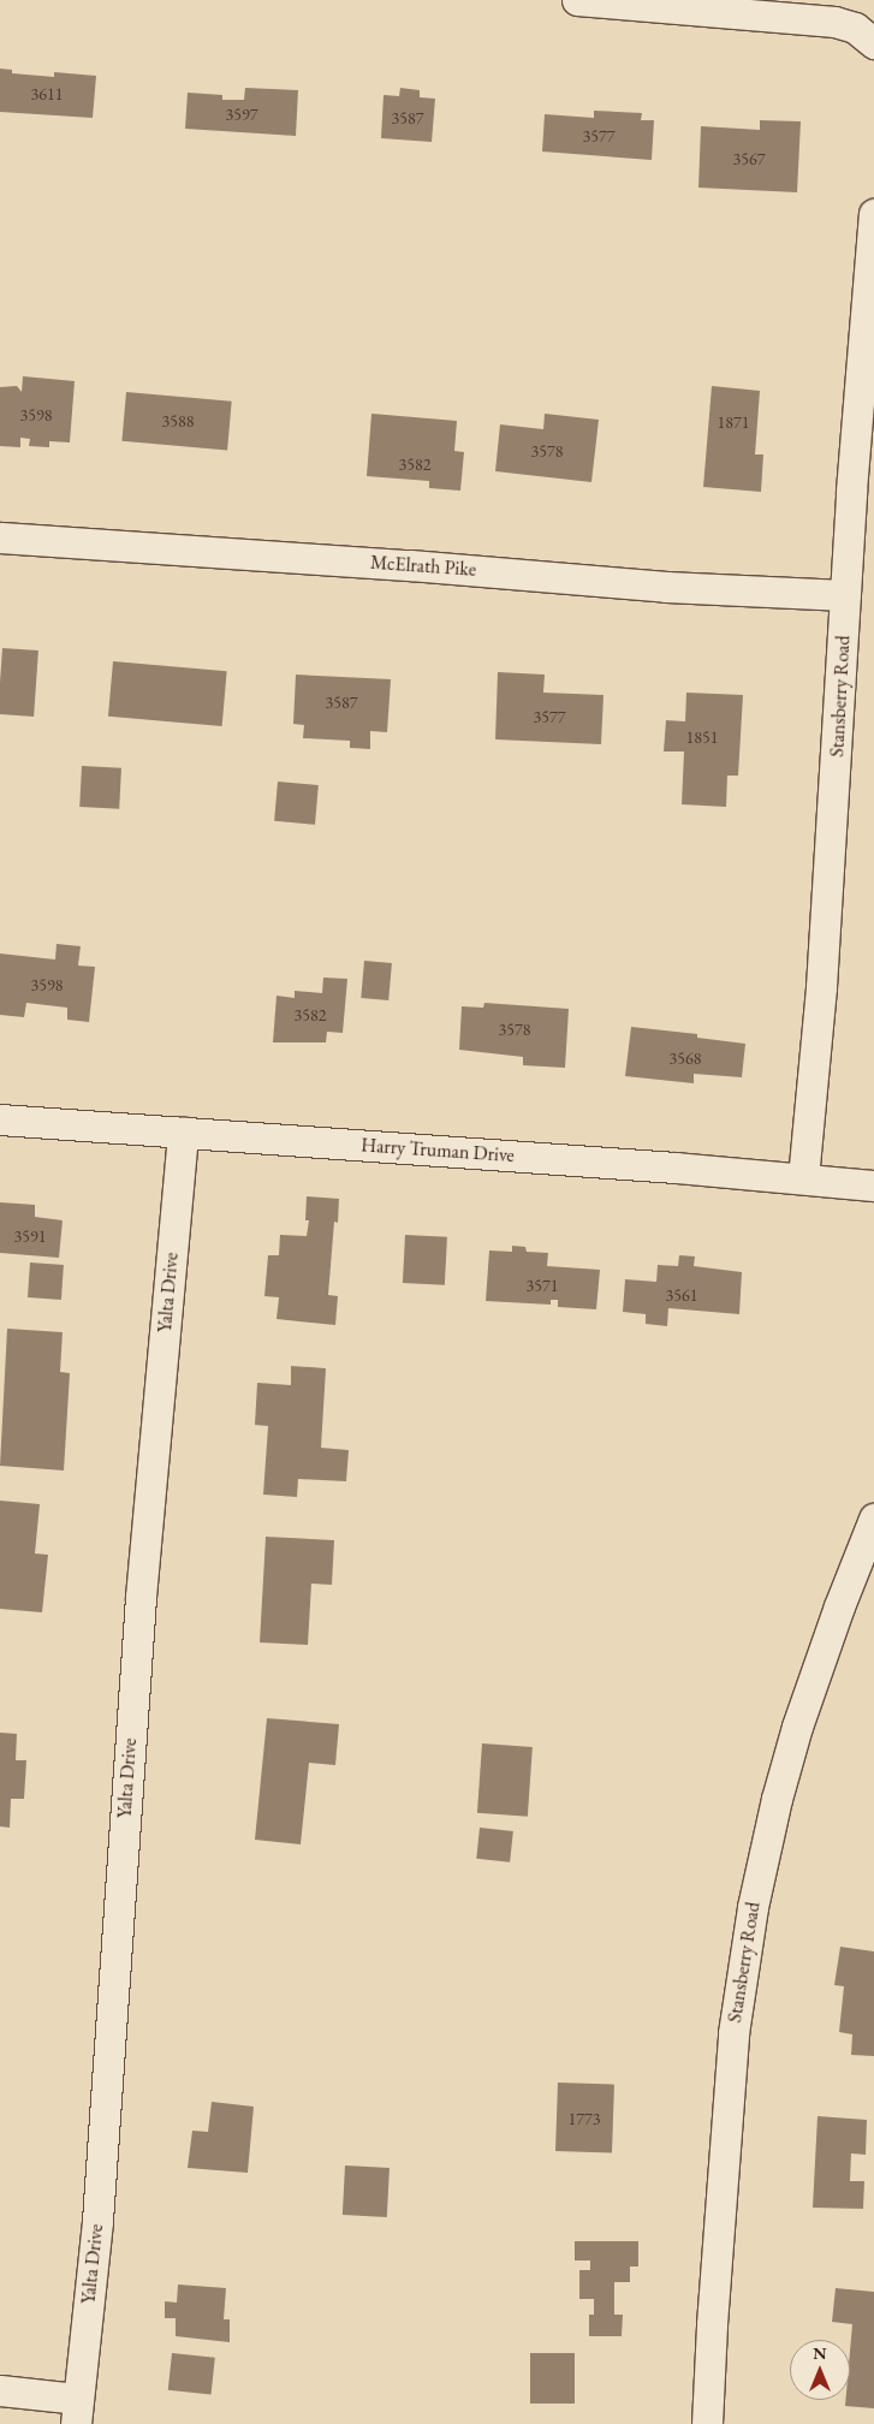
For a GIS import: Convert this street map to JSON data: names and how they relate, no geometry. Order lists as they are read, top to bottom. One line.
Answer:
{"streets":{"street":["McElrath Pike","Stansberry Road","Harry Truman Drive","Yalta Drive"]},"crossings":[["McElrath Pike","Stansberry Road"],["Stansberry Road","Harry Truman Drive"],["Harry Truman Drive","Yalta Drive"]],"house_numbers":["3611","3597","3587","3577","3567","3598","3588","1871","3578","3582","3587","3577","1851","3598","3582","3578","3568","3591","3571","3561","1773"],"north":"top"}
